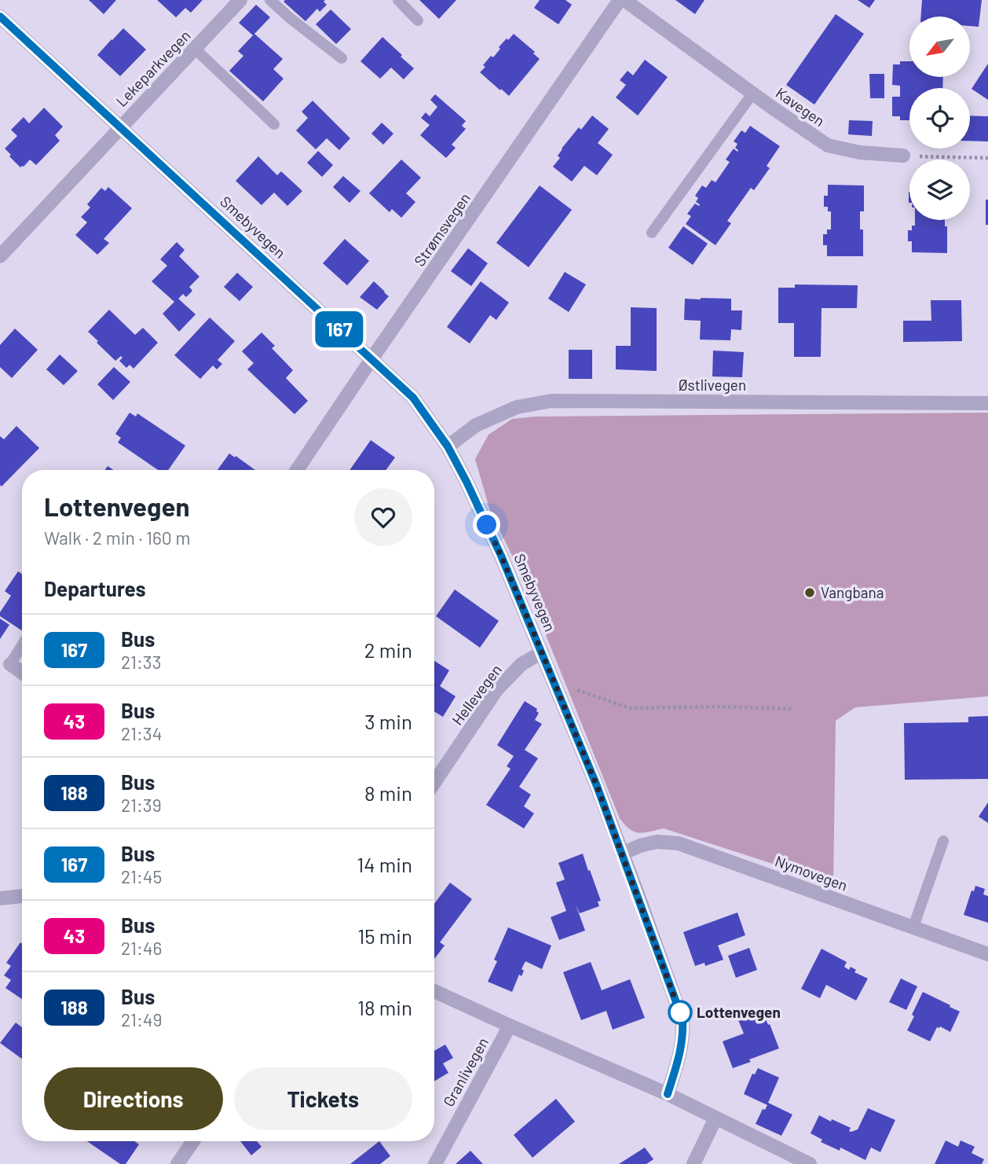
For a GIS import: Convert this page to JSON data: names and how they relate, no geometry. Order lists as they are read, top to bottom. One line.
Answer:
{"streets":{"street":["Lekeparkvegen","Kavegen","Smebyvegen","Strømsvegen","Østlivegen","Hellevegen","Nymovegen","Granlivegen"]},"crossings":[["Lekeparkvegen","Smebyvegen"],["Kavegen","Strømsvegen"],["Smebyvegen","Strømsvegen"],["Smebyvegen","Østlivegen"],["Smebyvegen","Hellevegen"],["Smebyvegen","Nymovegen"]],"places":["Vangbana","Lottenvegen"],"lines":["bus line 167"],"north":"bottom left","page":{"on_map":"167","heading":[["Lottenvegen","Walk · 2 min · 160 m"],"Departures"],"list":[{"mark":"167","name":"Bus","note":"21:33","value":"2 min"},{"mark":"43","name":"Bus","note":"21:34","value":"3 min"},{"mark":"188","name":"Bus","note":"21:39","value":"8 min"},{"mark":"167","name":"Bus","note":"21:45","value":"14 min"},{"mark":"43","name":"Bus","note":"21:46","value":"15 min"},{"mark":"188","name":"Bus","note":"21:49","value":"18 min"}],"buttons":["Directions","Tickets"]}}
